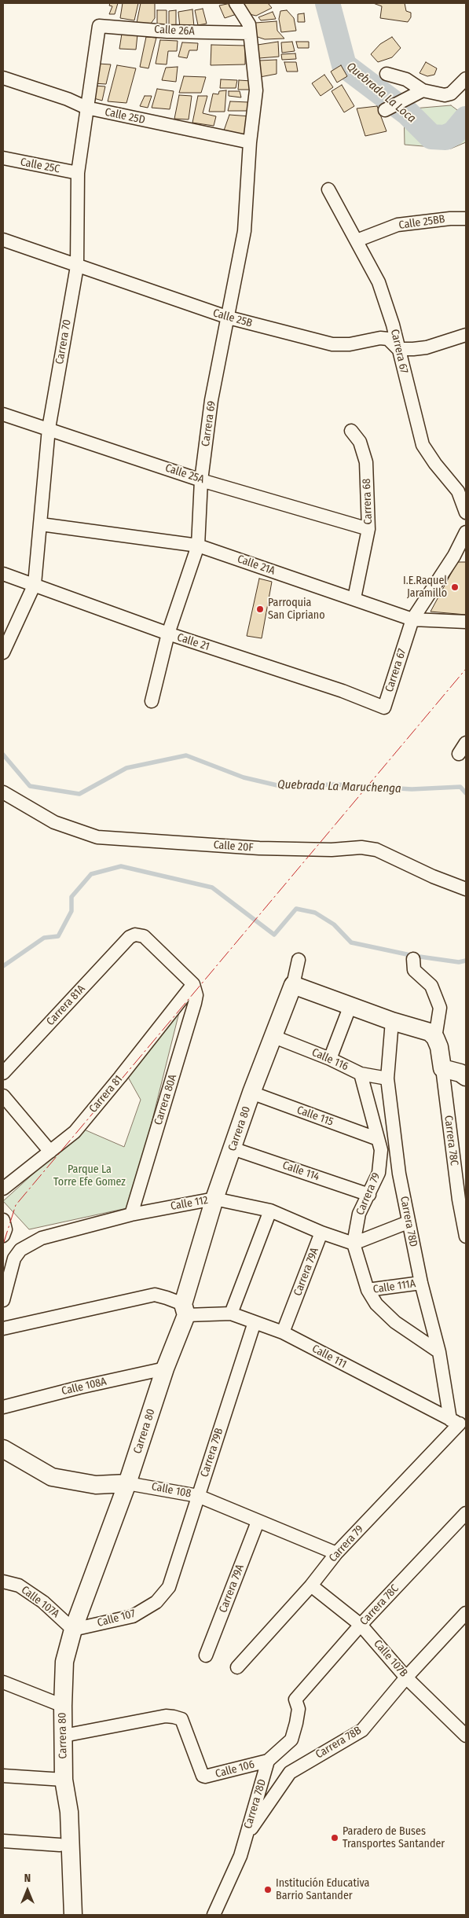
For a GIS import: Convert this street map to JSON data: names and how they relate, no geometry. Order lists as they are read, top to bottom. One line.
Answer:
{"streets":{"street":["Calle 26A","Calle 25D","Calle 25C","Calle 25BB","Calle 25B","Carrera 70","Carrera 67","Carrera 69","Calle 25A","Carrera 68","Calle 21A","Calle 21","Calle 20F","Carrera 81A","Calle 116","Carrera 81","Carrera 80A","Calle 115","Carrera 80","Carrera 78C","Calle 114","Carrera 79","Calle 112","Carrera 78D","Carrera 79A","Calle 111A","Calle 111","Calle 108A","Carrera 79B","Calle 108","Calle 107A","Calle 107","Calle 107B","Carrera 78B","Calle 106"]},"crossings":[["Calle 26A","Carrera 70"],["Calle 26A","Carrera 69"],["Calle 25D","Carrera 70"],["Calle 25D","Carrera 69"],["Calle 25C","Carrera 70"],["Calle 25BB","Carrera 67"],["Calle 25B","Carrera 70"],["Calle 25B","Carrera 67"],["Calle 25B","Carrera 69"],["Carrera 70","Calle 25A"],["Carrera 70","Calle 21A"],["Carrera 70","Calle 21"],["Carrera 67","Calle 21A"],["Carrera 67","Calle 21"],["Carrera 69","Calle 25A"],["Carrera 69","Calle 21A"],["Carrera 69","Calle 21"],["Calle 25A","Carrera 68"],["Carrera 68","Calle 21A"],["Carrera 81A","Carrera 81"],["Carrera 81A","Carrera 80A"],["Calle 116","Carrera 80"],["Calle 116","Carrera 79"],["Calle 116","Carrera 78D"],["Carrera 81","Carrera 80A"],["Carrera 80A","Calle 112"],["Calle 115","Carrera 80"],["Calle 115","Carrera 79"],["Carrera 80","Calle 114"],["Carrera 80","Calle 112"],["Carrera 80","Calle 111"],["Carrera 80","Calle 108A"],["Carrera 80","Calle 108"],["Carrera 80","Calle 107A"],["Carrera 80","Calle 107"],["Carrera 80","Calle 106"],["Carrera 78C","Carrera 78D"],["Carrera 78C","Calle 107B"],["Carrera 78C","Calle 106"],["Calle 114","Carrera 79"],["Carrera 79","Calle 112"],["Carrera 79","Carrera 78D"],["Carrera 79","Calle 111A"],["Carrera 79","Calle 111"],["Carrera 79","Calle 108"],["Carrera 79","Calle 107B"],["Calle 112","Carrera 79A"],["Carrera 78D","Calle 111A"],["Carrera 78D","Calle 111"],["Carrera 78D","Carrera 78B"],["Carrera 78D","Calle 106"],["Carrera 79A","Calle 111"],["Carrera 79A","Calle 108"],["Calle 111","Carrera 79B"],["Carrera 79B","Calle 108"],["Carrera 79B","Calle 107"],["Calle 107A","Calle 107"],["Calle 107B","Carrera 78B"]],"water":["Quebrada La Loca","Quebrada La Maruchenga"],"parks":["Parque La Torre Efe Gomez"],"places":["I.E.Raquel Jaramillo","Parroquia San Cipriano","Paradero de Buses Transportes Santander","Institución Educativa Barrio Santander"],"north":"top"}
